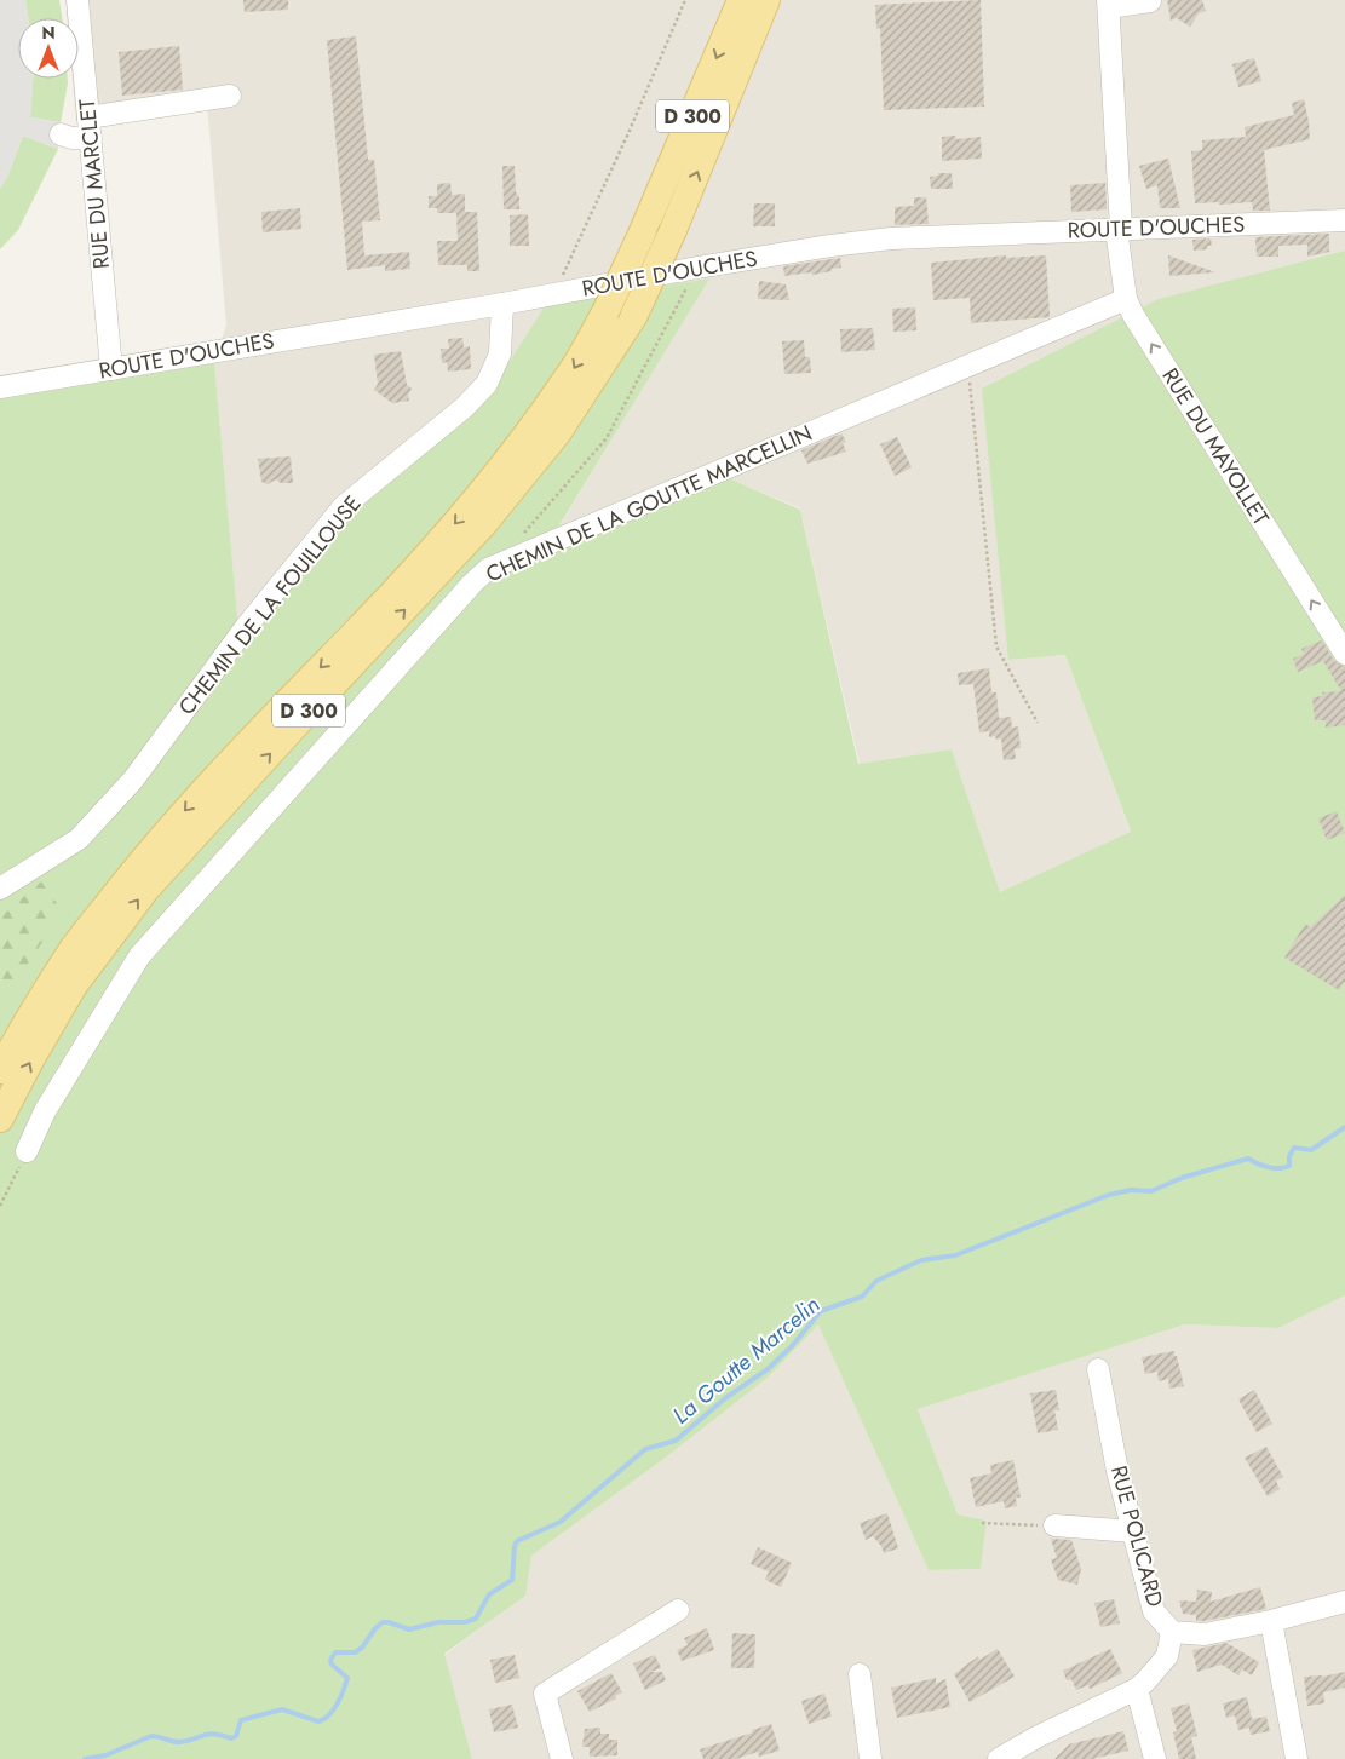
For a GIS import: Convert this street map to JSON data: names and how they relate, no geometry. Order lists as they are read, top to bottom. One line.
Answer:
{"streets":{"main road":["D 300"],"street":["RUE DU MARCLET","ROUTE D'OUCHES","RUE DU MAYOLLET","CHEMIN DE LA GOUTTE MARCELLIN","CHEMIN DE LA FOUILLOUSE","RUE POLICARD"]},"crossings":[["RUE DU MARCLET","ROUTE D'OUCHES"],["ROUTE D'OUCHES","RUE DU MAYOLLET"],["ROUTE D'OUCHES","CHEMIN DE LA FOUILLOUSE"],["RUE DU MAYOLLET","CHEMIN DE LA GOUTTE MARCELLIN"]],"one_way":["RUE DU MAYOLLET"],"water":["La Goutte Marcelin"],"north":"top"}
